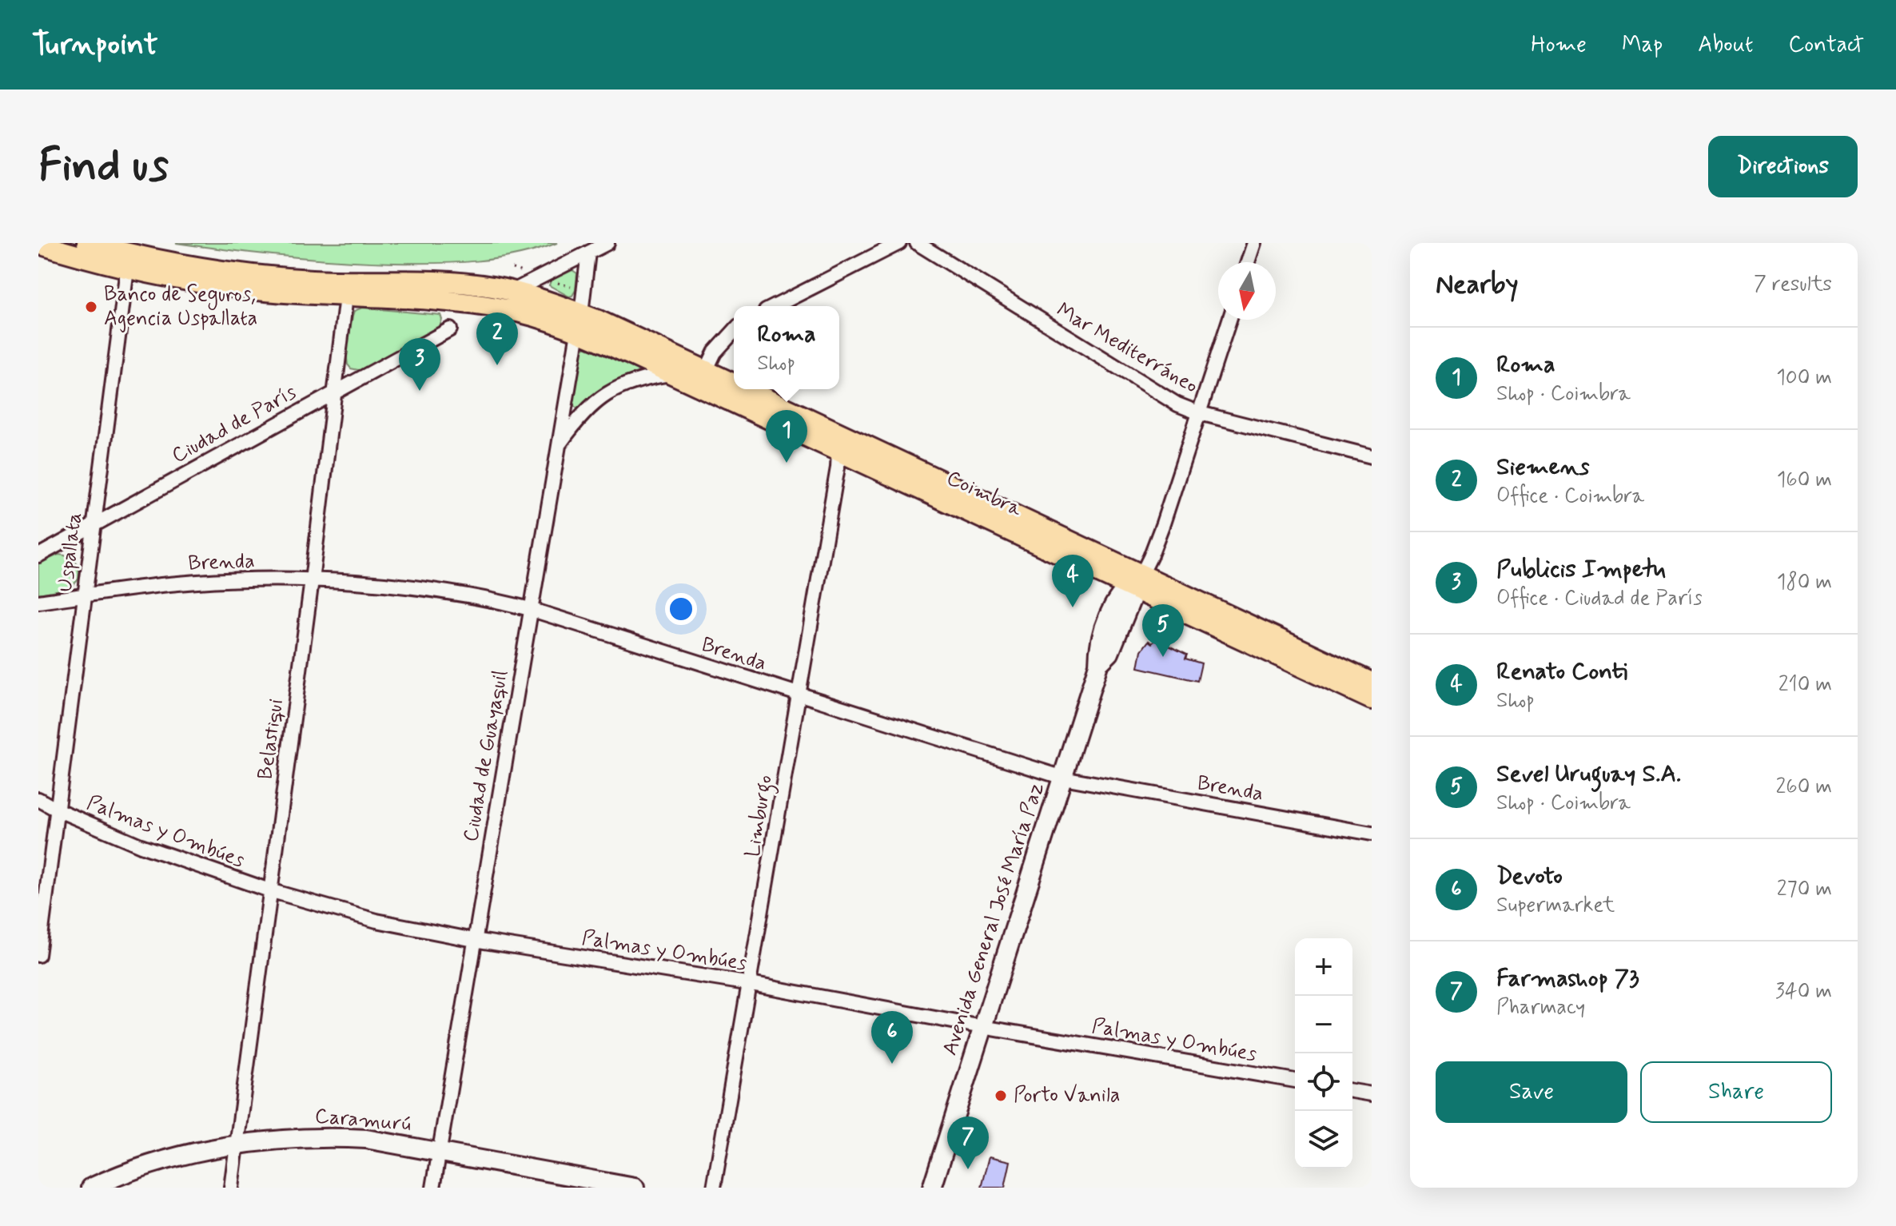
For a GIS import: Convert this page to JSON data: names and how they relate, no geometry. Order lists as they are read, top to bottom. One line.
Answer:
{"streets":{"main road":["Coimbra"],"street":["Mar Mediterráneo","Ciudad de París","Uspallata","Brenda","Belastiqui","Ciudad de Guayaquil","Limburgo","Palmas y Ombúes","Avenida General José María Paz","Caramurú"]},"crossings":[["Mar Mediterráneo","Avenida General José María Paz"],["Ciudad de París","Uspallata"],["Ciudad de París","Belastiqui"],["Coimbra","Uspallata"],["Coimbra","Belastiqui"],["Coimbra","Ciudad de Guayaquil"],["Coimbra","Limburgo"],["Coimbra","Avenida General José María Paz"],["Uspallata","Brenda"],["Uspallata","Palmas y Ombúes"],["Brenda","Belastiqui"],["Brenda","Ciudad de Guayaquil"],["Brenda","Limburgo"],["Brenda","Avenida General José María Paz"],["Belastiqui","Palmas y Ombúes"],["Belastiqui","Caramurú"],["Ciudad de Guayaquil","Palmas y Ombúes"],["Ciudad de Guayaquil","Caramurú"],["Limburgo","Palmas y Ombúes"],["Palmas y Ombúes","Avenida General José María Paz"]],"places":["Banco de Seguros, Agencia Uspallata","Porto Vanila"],"north":"bottom","page":{"header":"Turnpoint","nav":["Home","Map","About","Contact"],"buttons":["Directions",["Save","Share"]],"title":"Find us","heading":["Nearby","7 results"],"popup":["Roma","Shop"],"pins":["2","3","1","4","5","6","7"],"list":[{"mark":"1","name":"Roma","note":"Shop · Coimbra","value":"100 m"},{"mark":"2","name":"Siemens","note":"Office · Coimbra","value":"160 m"},{"mark":"3","name":"Publicis Impetu","note":"Office · Ciudad de París","value":"180 m"},{"mark":"4","name":"Renato Conti","note":"Shop","value":"210 m"},{"mark":"5","name":"Sevel Uruguay S.A.","note":"Shop · Coimbra","value":"260 m"},{"mark":"6","name":"Devoto","note":"Supermarket","value":"270 m"},{"mark":"7","name":"Farmashop 73","note":"Pharmacy","value":"340 m"}],"map_buttons":["+","−"]}}
